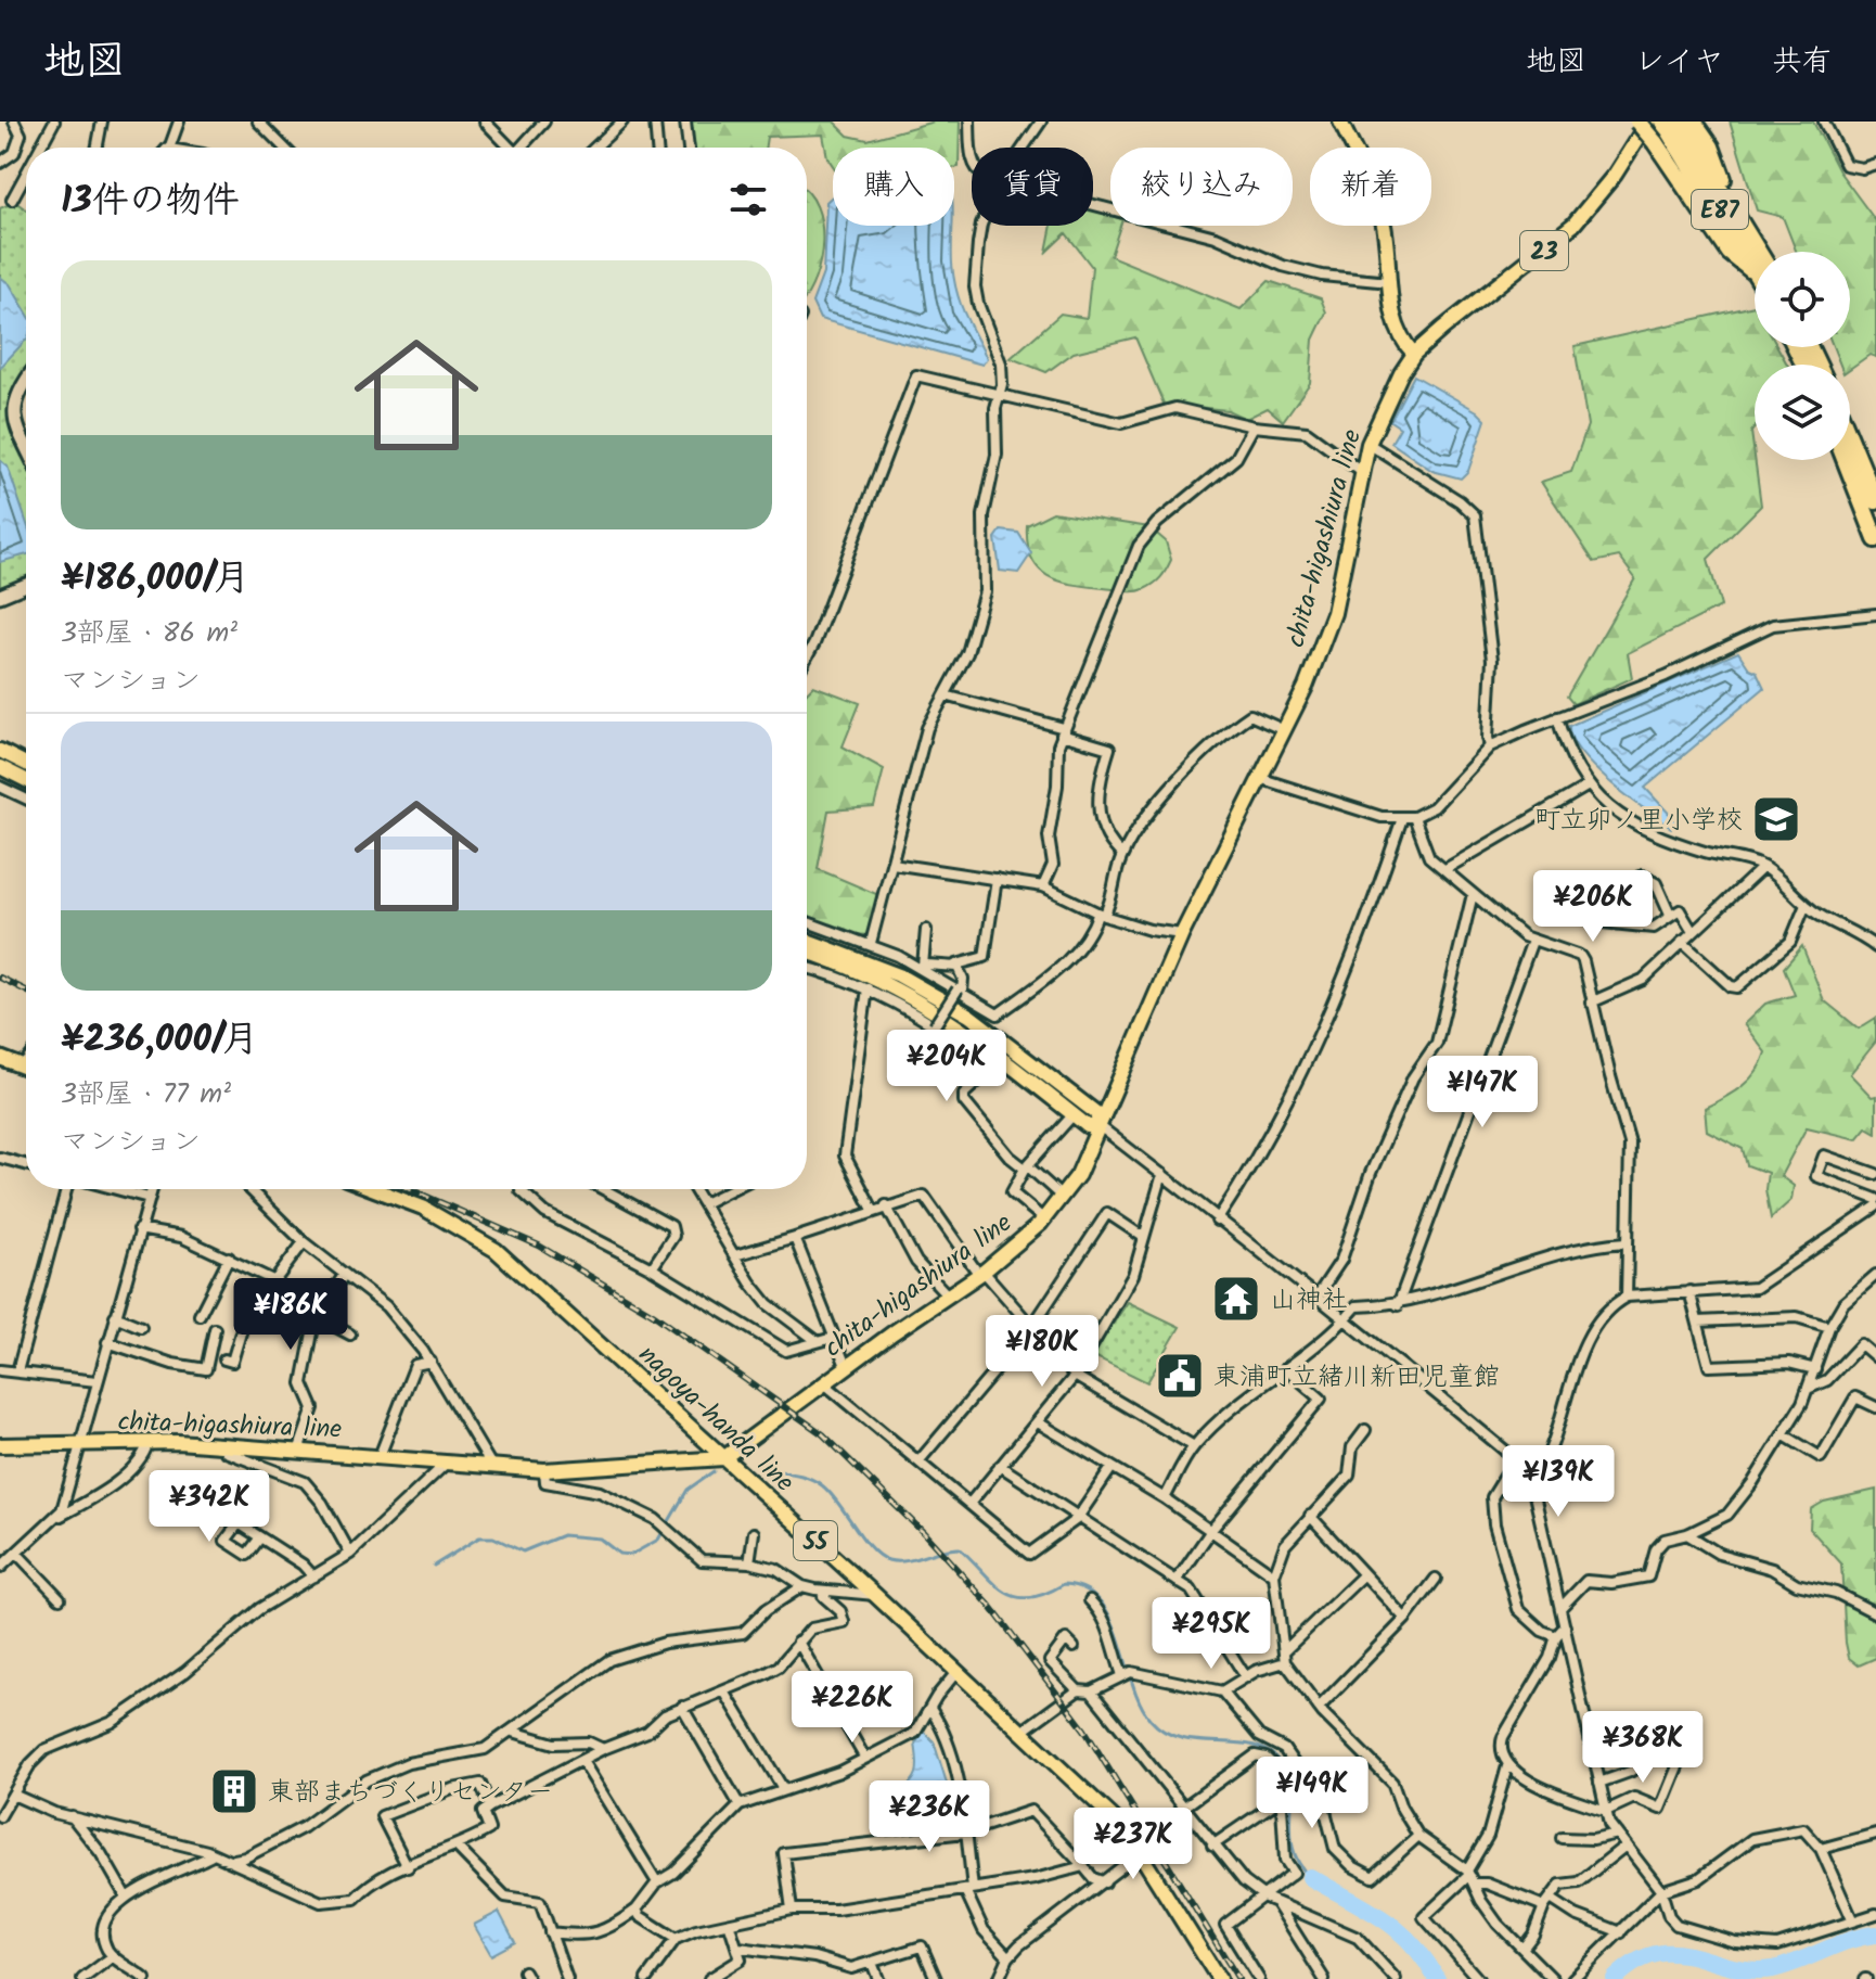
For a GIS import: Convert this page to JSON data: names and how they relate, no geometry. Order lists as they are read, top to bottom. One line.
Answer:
{"streets":{"highway":["E87"],"main road":["23","chita-higashiura line","nagoya-handa line","55"]},"crossings":[["23","chita-higashiura line"],["chita-higashiura line","nagoya-handa line"]],"places":{"school or university":["町立卯ノ里小学校"],"temple":["山神社"],"public building":["東浦町立緒川新田児童館"],"building":["東部まちづくりセンター"]},"page":{"header":"地図","nav":["地図","レイヤ","共有"],"chip":["購入","賃貸","絞り込み","新着"],"heading":"13件の物件","list":[{"name":"¥186,000/月","note":"3部屋 · 86 m² · マンション"},{"name":"¥236,000/月","note":"3部屋 · 77 m² · マンション"}],"price":["¥206K","¥204K","¥147K","¥186K","¥180K","¥139K","¥342K","¥295K","¥226K","¥368K","¥149K","¥236K","¥237K"]}}
